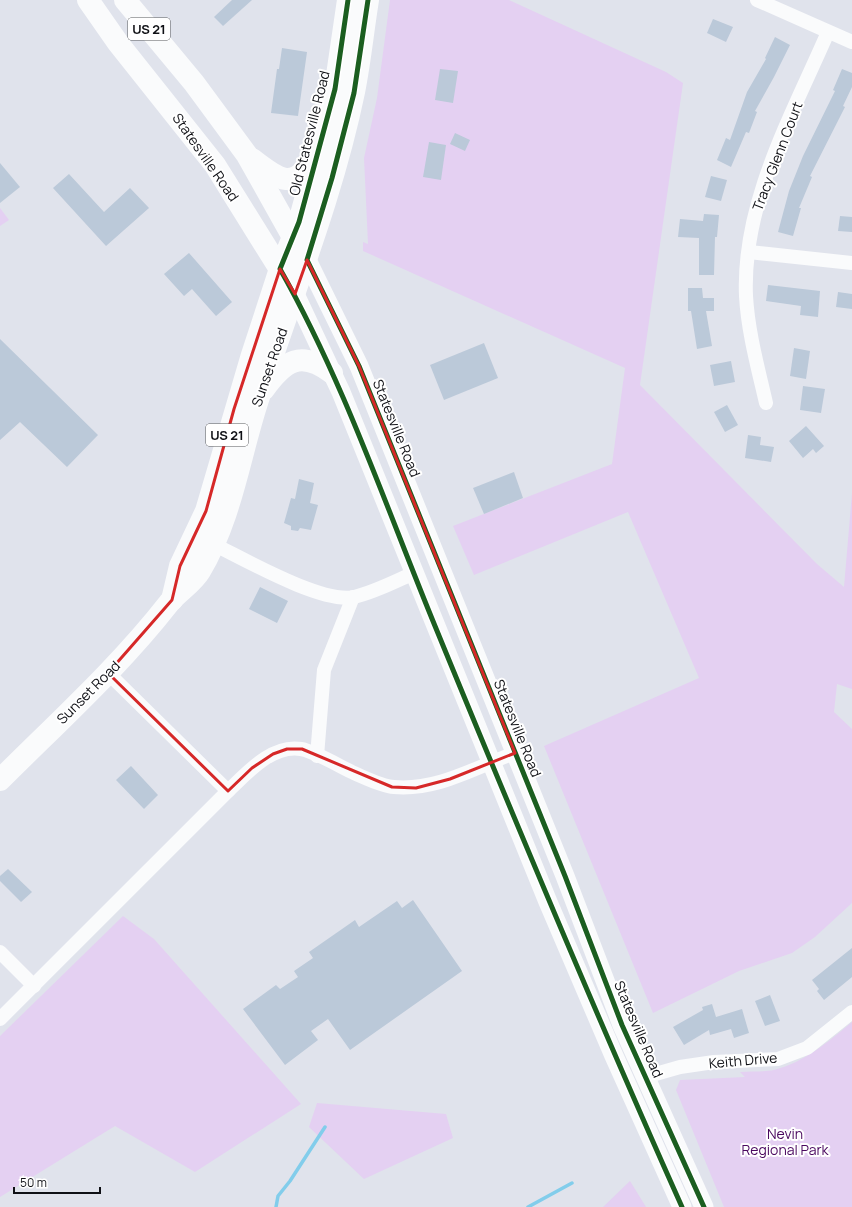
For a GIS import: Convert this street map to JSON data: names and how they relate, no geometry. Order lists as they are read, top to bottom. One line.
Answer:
{"streets":{"main road":["US 21","Old Statesville Road","Statesville Road","Sunset Road"],"street":["Tracy Glenn Court","Keith Drive"]},"crossings":[["Old Statesville Road","Statesville Road"],["Old Statesville Road","Sunset Road"],["Statesville Road","Sunset Road"],["Statesville Road","Keith Drive"]],"parks":["Nevin Regional Park"],"scale_bar":"50 m"}
